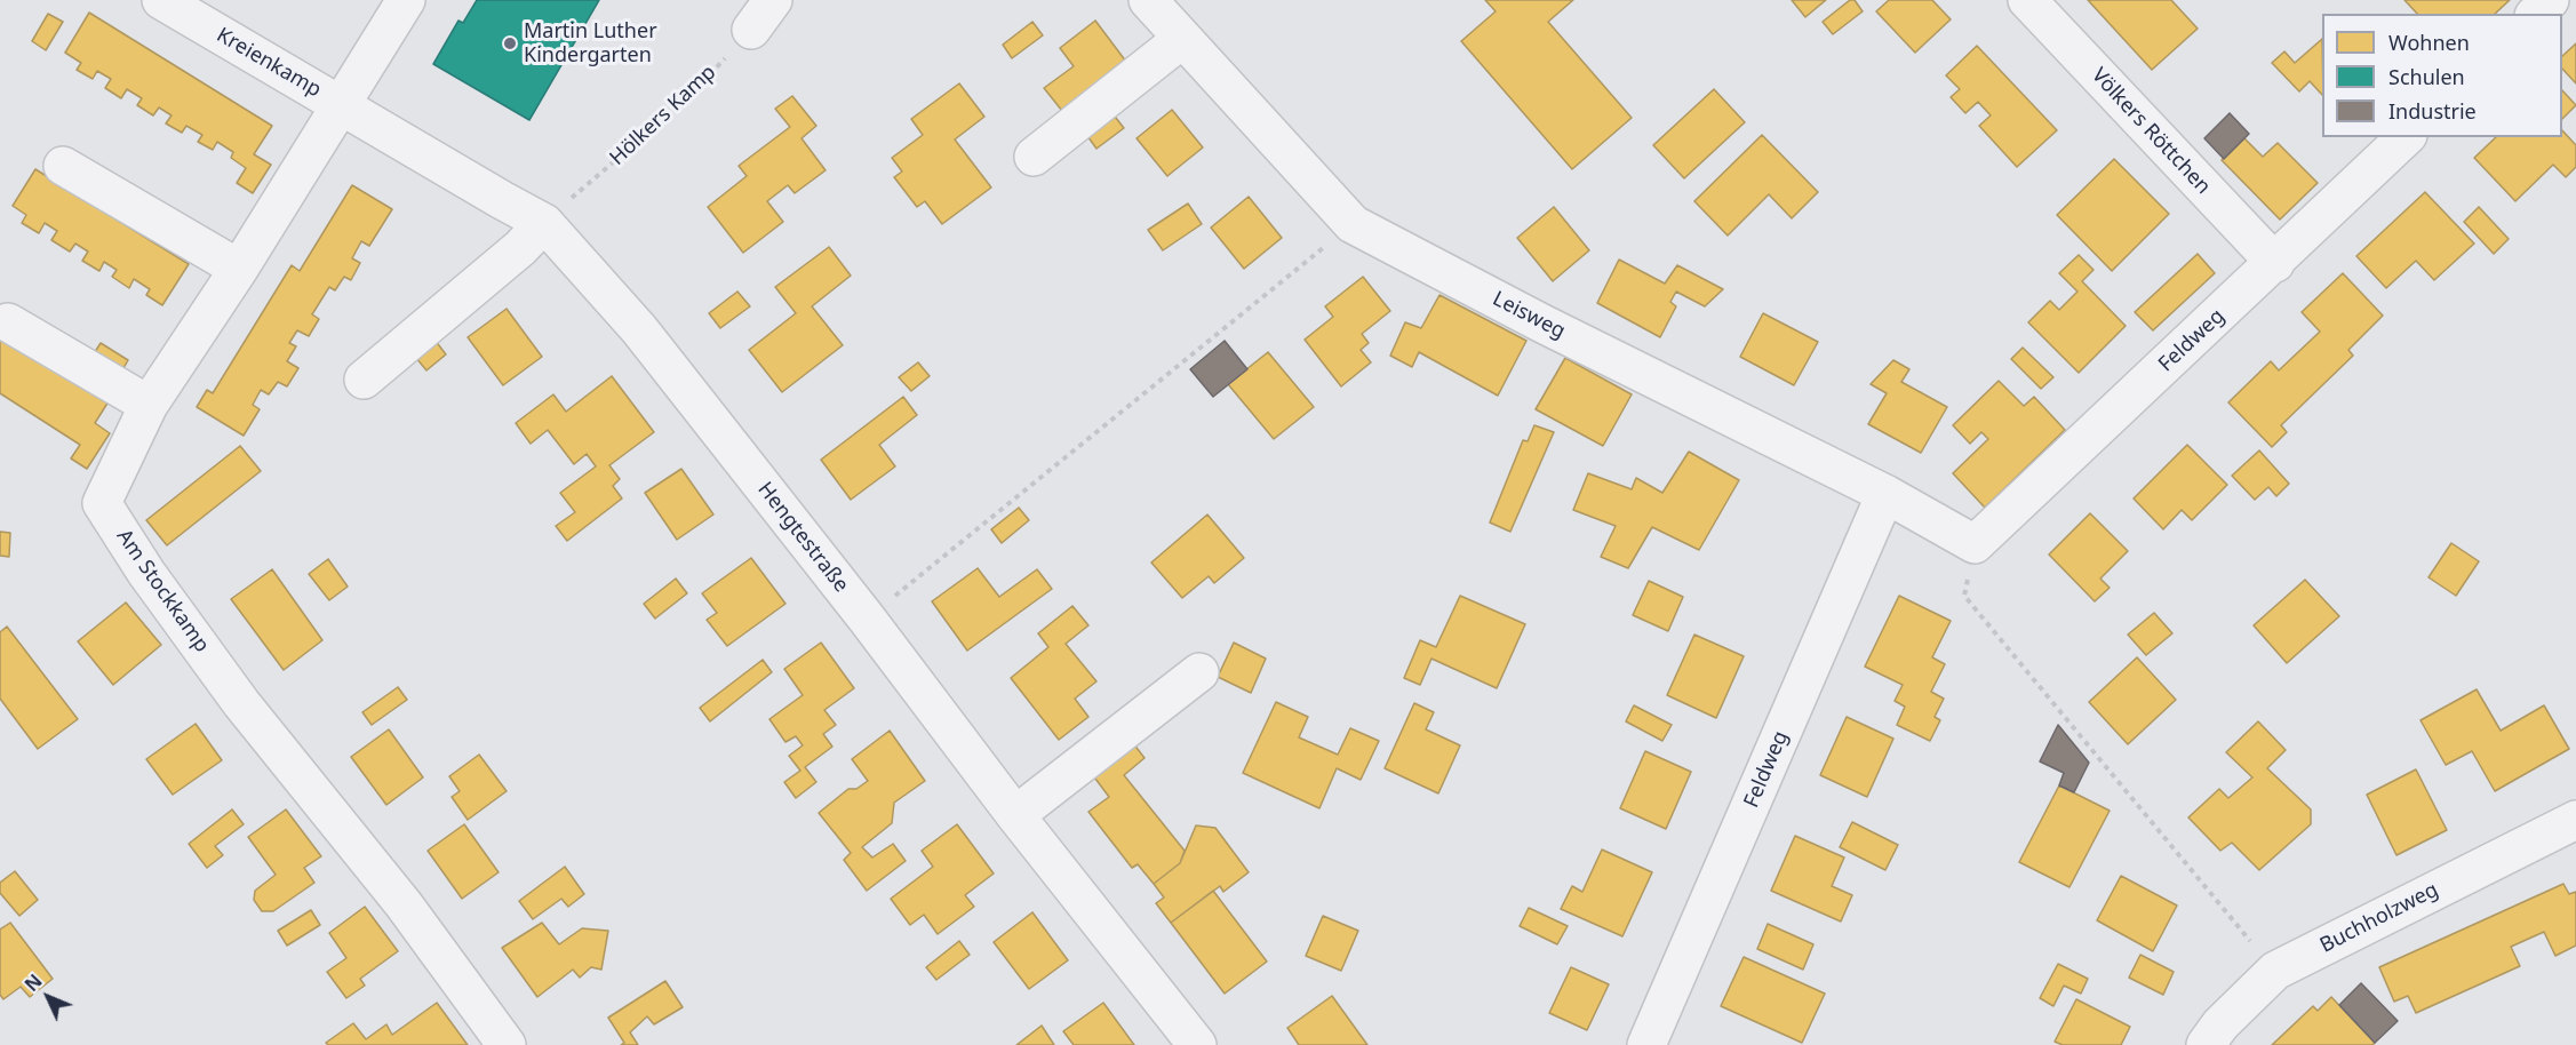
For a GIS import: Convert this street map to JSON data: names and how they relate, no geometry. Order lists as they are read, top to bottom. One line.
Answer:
{"streets":{"street":["Kreienkamp","Völkers Röttchen","Leisweg","Feldweg","Hengtestraße","Am Stockkamp","Buchholzweg"],"path":["Hölkers Kamp"]},"crossings":[["Kreienkamp","Hengtestraße"],["Kreienkamp","Am Stockkamp"],["Hölkers Kamp","Hengtestraße"],["Völkers Röttchen","Feldweg"],["Leisweg","Feldweg"],["Hengtestraße","Am Stockkamp"]],"places":["Martin Luther Kindergarten"],"legend":["Wohnen","Schulen","Industrie"],"north":"top left"}
